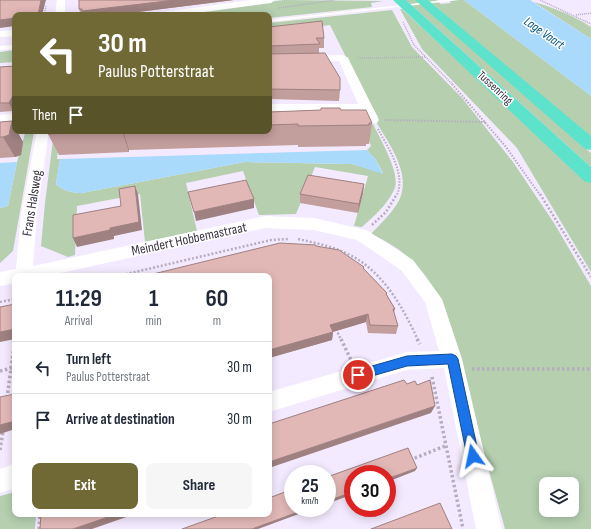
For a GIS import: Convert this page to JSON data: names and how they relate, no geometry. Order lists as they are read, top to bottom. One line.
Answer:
{"streets":{"highway":["Tussenring"],"street":["Frans Halsweg","Meindert Hobbemastraat"]},"water":["Lage Vaart"],"page":{"turn":["30 m","Paulus Potterstraat"],"then":"Then","eta":["11:29","Arrival","1","min","60","m"],"list":[{"name":"Turn left","note":"Paulus Potterstraat","value":"30 m"},{"name":"Arrive at destination","value":"30 m"}],"buttons":["Exit","Share"],"speed":"25 km/h","limit":"30"}}
